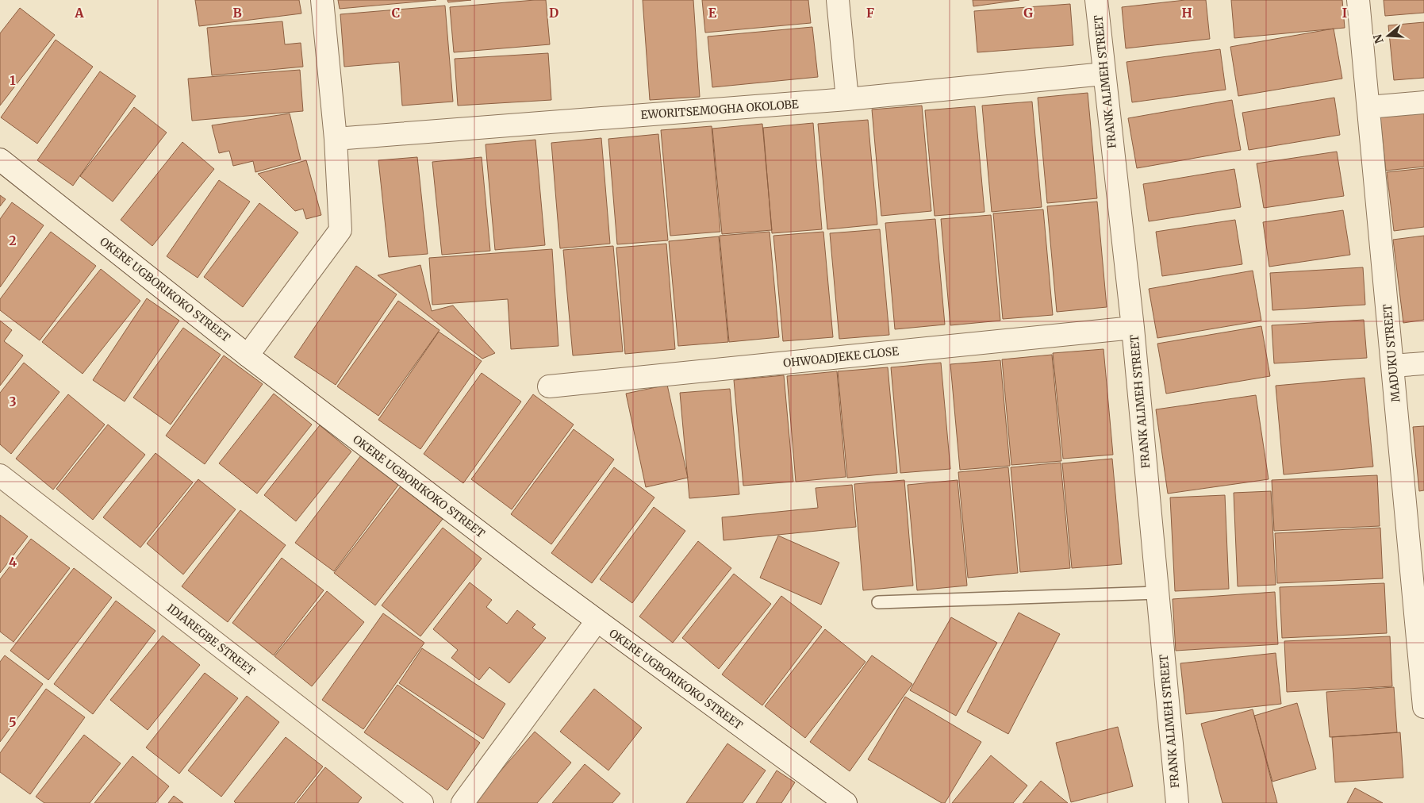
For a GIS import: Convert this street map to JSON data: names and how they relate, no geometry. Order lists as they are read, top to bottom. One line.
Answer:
{"streets":{"street":["FRANK ALIMEH STREET","EWORITSEMOGHA OKOLOBE","OKERE UGBORIKOKO STREET","MADUKU STREET","OHWOADJEKE CLOSE","IDIAREGBE STREET"]},"crossings":[["FRANK ALIMEH STREET","EWORITSEMOGHA OKOLOBE"],["FRANK ALIMEH STREET","OHWOADJEKE CLOSE"]],"north":"left","grid":{"columns":["A","B","C","D","E","F","G","H","I"],"rows":["1","2","3","4","5"]}}
